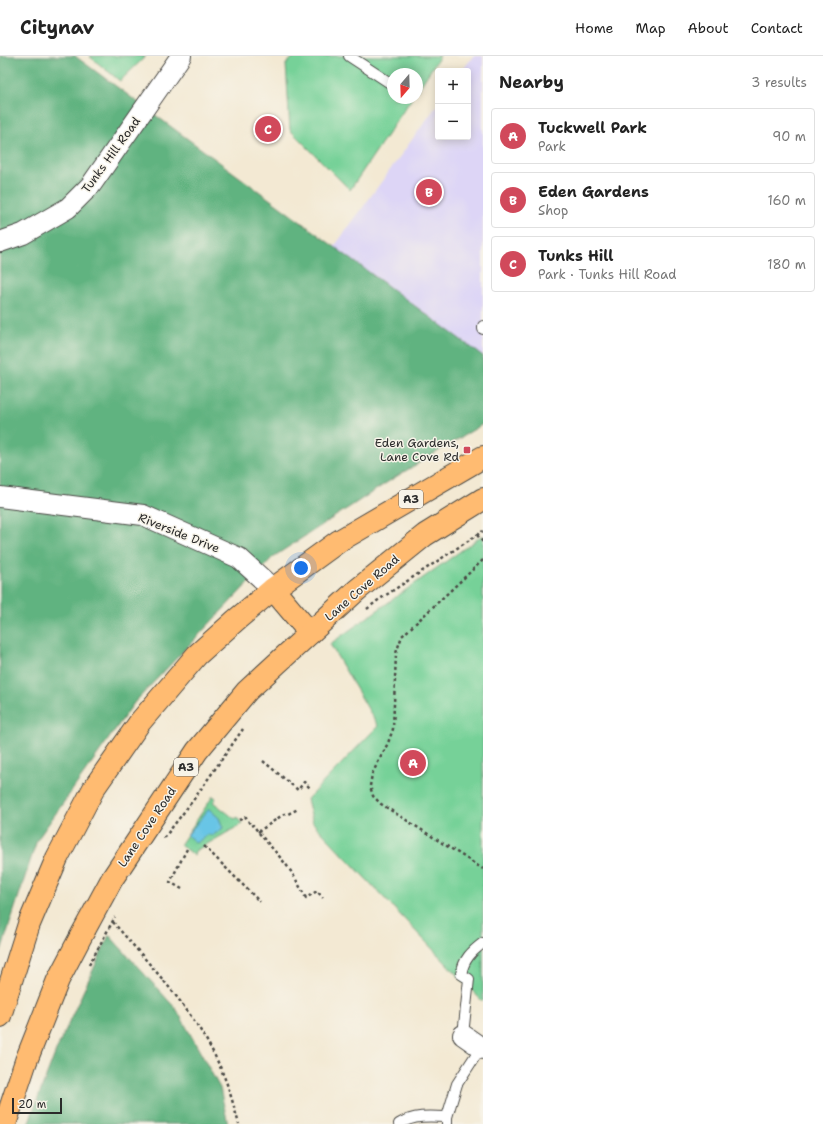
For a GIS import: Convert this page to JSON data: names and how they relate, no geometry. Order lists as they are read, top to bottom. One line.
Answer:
{"streets":{"highway":["A3","Lane Cove Road"],"street":["Tunks Hill Road","Riverside Drive"]},"crossings":[["A3","Riverside Drive"]],"places":{"transit":["Eden Gardens, Lane Cove Rd"]},"scale_bar":"20 m","north":"bottom","page":{"header":"Citynav","nav":["Home","Map","About","Contact"],"heading":["Nearby","3 results"],"map_buttons":["+","−"],"list":[{"mark":"A","name":"Tuckwell Park","note":"Park","value":"90 m"},{"mark":"B","name":"Eden Gardens","note":"Shop","value":"160 m"},{"mark":"C","name":"Tunks Hill","note":"Park · Tunks Hill Road","value":"180 m"}],"pins":["C","B","A"],"scale":"20 m"}}
